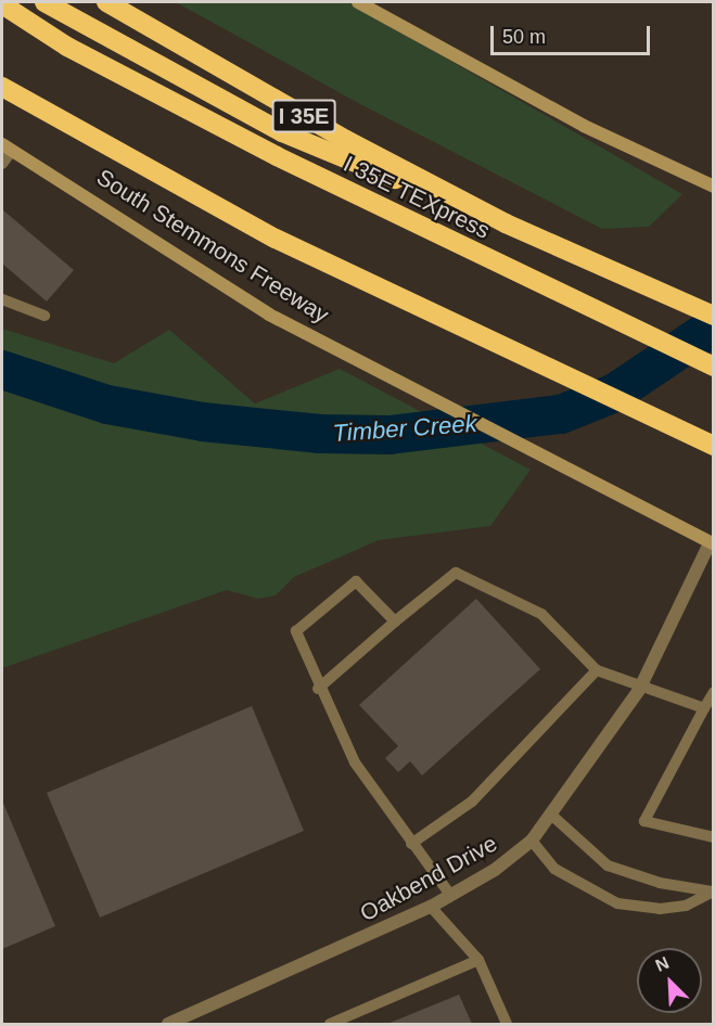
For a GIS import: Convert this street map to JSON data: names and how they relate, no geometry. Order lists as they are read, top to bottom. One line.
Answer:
{"streets":{"highway":["I 35E","I 35E TEXpress","South Stemmons Freeway"],"street":["Oakbend Drive"]},"crossings":[["South Stemmons Freeway","Oakbend Drive"]],"water":["Timber Creek"],"scale_bar":"50 m","north":"top left"}
